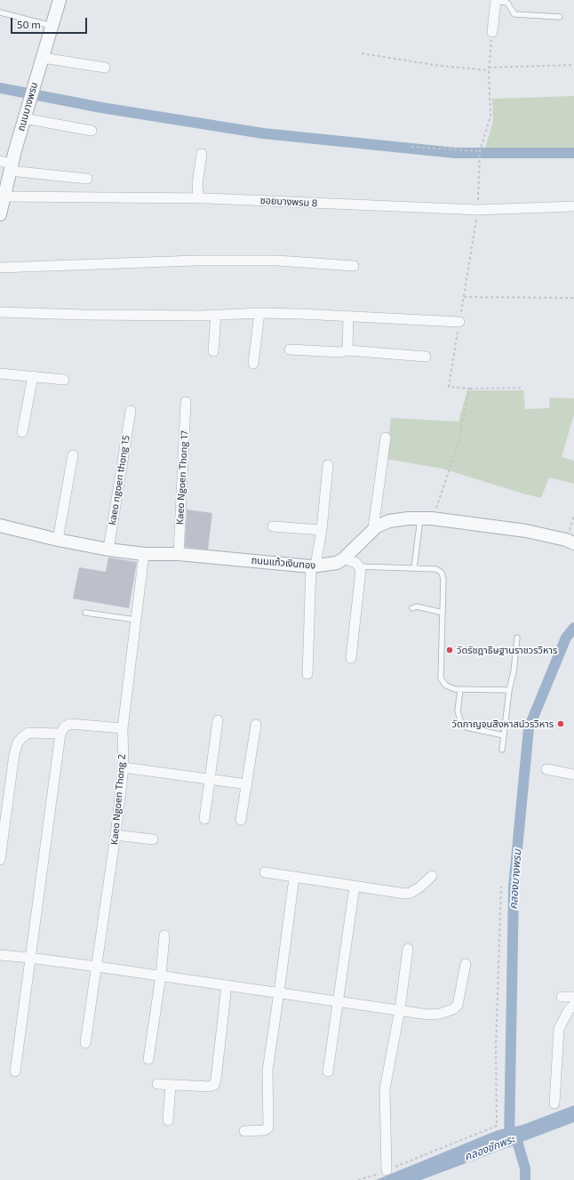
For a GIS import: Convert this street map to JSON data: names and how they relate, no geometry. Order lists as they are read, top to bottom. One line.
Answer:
{"streets":{"street":["ถนนบางพรม","ซอยบางพรม 8","Kaeo Ngoen Thong 17","kaeo ngoen thong 15","ถนนแก้วเงินทอง","Kaeo Ngoen Thong 2"]},"crossings":[["ถนนบางพรม","ซอยบางพรม 8"],["Kaeo Ngoen Thong 17","ถนนแก้วเงินทอง"],["kaeo ngoen thong 15","ถนนแก้วเงินทอง"],["ถนนแก้วเงินทอง","Kaeo Ngoen Thong 2"]],"water":["คลองบางพรม","คลองชักพระ"],"places":["วัดรัชฎาธิษฐานราชวรวิหาร","วัดกาญจนสิงหาสน์วรวิหาร"],"scale_bar":"50 m"}
